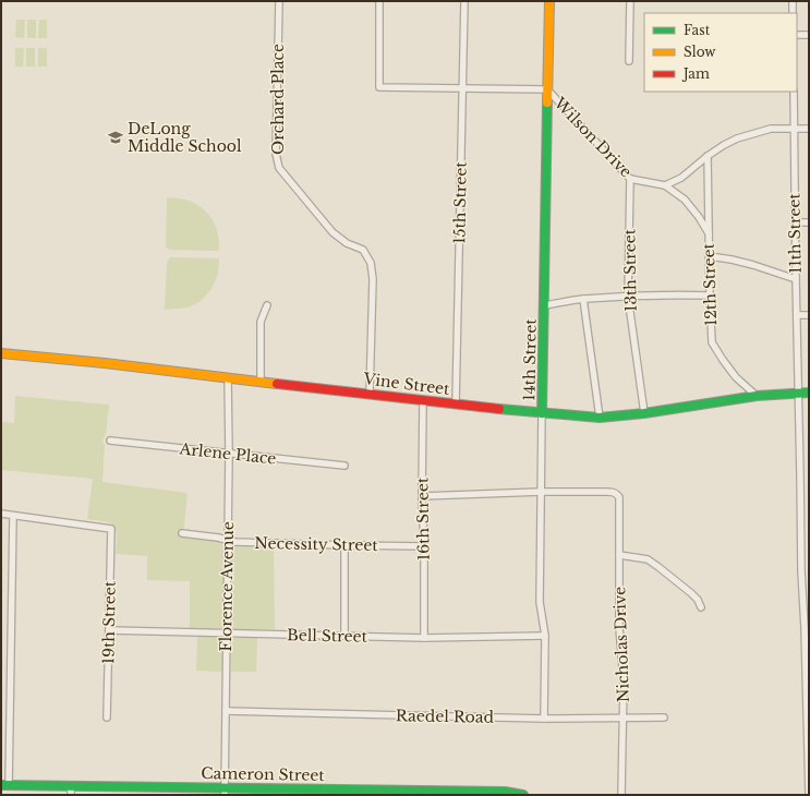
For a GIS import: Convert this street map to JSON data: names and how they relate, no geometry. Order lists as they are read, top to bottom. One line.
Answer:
{"streets":{"street":["Orchard Place","Wilson Drive","15th Street","11th Street","13th Street","12th Street","14th Street","Vine Street","Arlene Place","16th Street","Necessity Street","Florence Avenue","19th Street","Bell Street","Nicholas Drive","Raedel Road","Cameron Street"]},"crossings":[["Orchard Place","Vine Street"],["Wilson Drive","15th Street"],["Wilson Drive","13th Street"],["Wilson Drive","12th Street"],["Wilson Drive","14th Street"],["15th Street","Vine Street"],["11th Street","Vine Street"],["13th Street","Vine Street"],["12th Street","Vine Street"],["14th Street","Vine Street"],["14th Street","Bell Street"],["14th Street","Nicholas Drive"],["14th Street","Raedel Road"],["Vine Street","16th Street"],["Vine Street","Florence Avenue"],["Arlene Place","Florence Avenue"],["16th Street","Necessity Street"],["16th Street","Bell Street"],["Necessity Street","Florence Avenue"],["Florence Avenue","Bell Street"],["Florence Avenue","Raedel Road"],["Florence Avenue","Cameron Street"],["19th Street","Bell Street"],["Nicholas Drive","Raedel Road"]],"places":{"school or university":["DeLong Middle School"]},"legend":["Fast","Slow","Jam"]}
